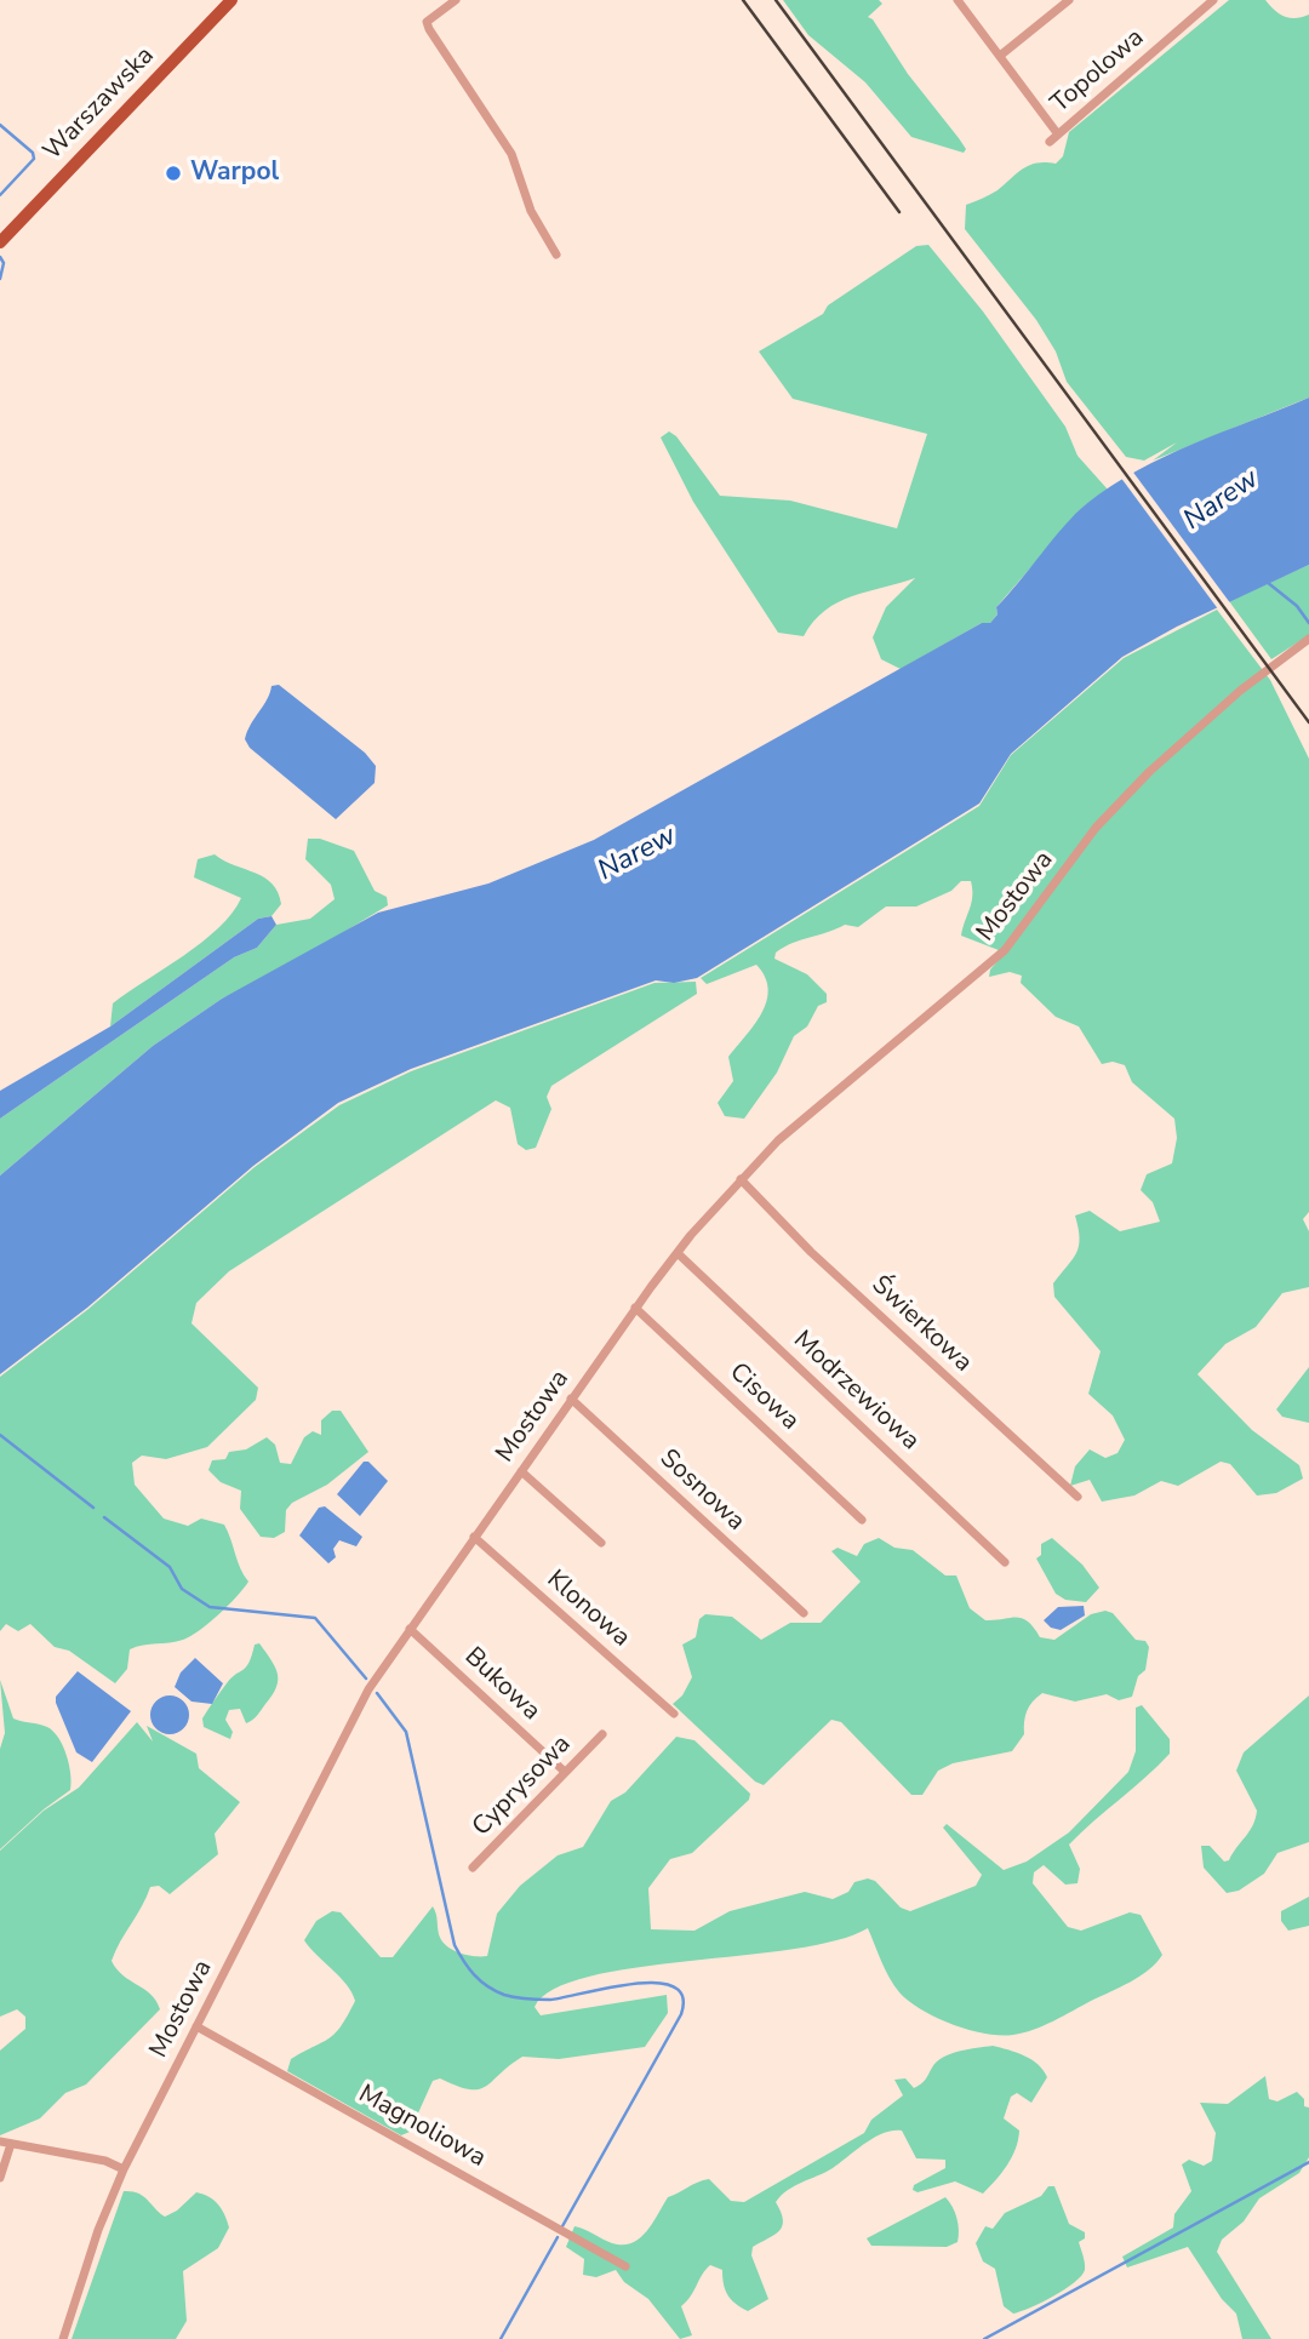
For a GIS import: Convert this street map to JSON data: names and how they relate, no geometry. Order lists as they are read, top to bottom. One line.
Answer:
{"streets":{"main road":["Warszawska"],"street":["Topolowa","Mostowa","Świerkowa","Modrzewiowa","Cisowa","Sosnowa","Klonowa","Bukowa","Cyprysowa","Magnoliowa"]},"crossings":[["Mostowa","Świerkowa"],["Mostowa","Modrzewiowa"],["Mostowa","Cisowa"],["Mostowa","Sosnowa"],["Mostowa","Klonowa"],["Mostowa","Bukowa"],["Mostowa","Magnoliowa"],["Bukowa","Cyprysowa"]],"water":["Narew"],"places":["Warpol"]}
